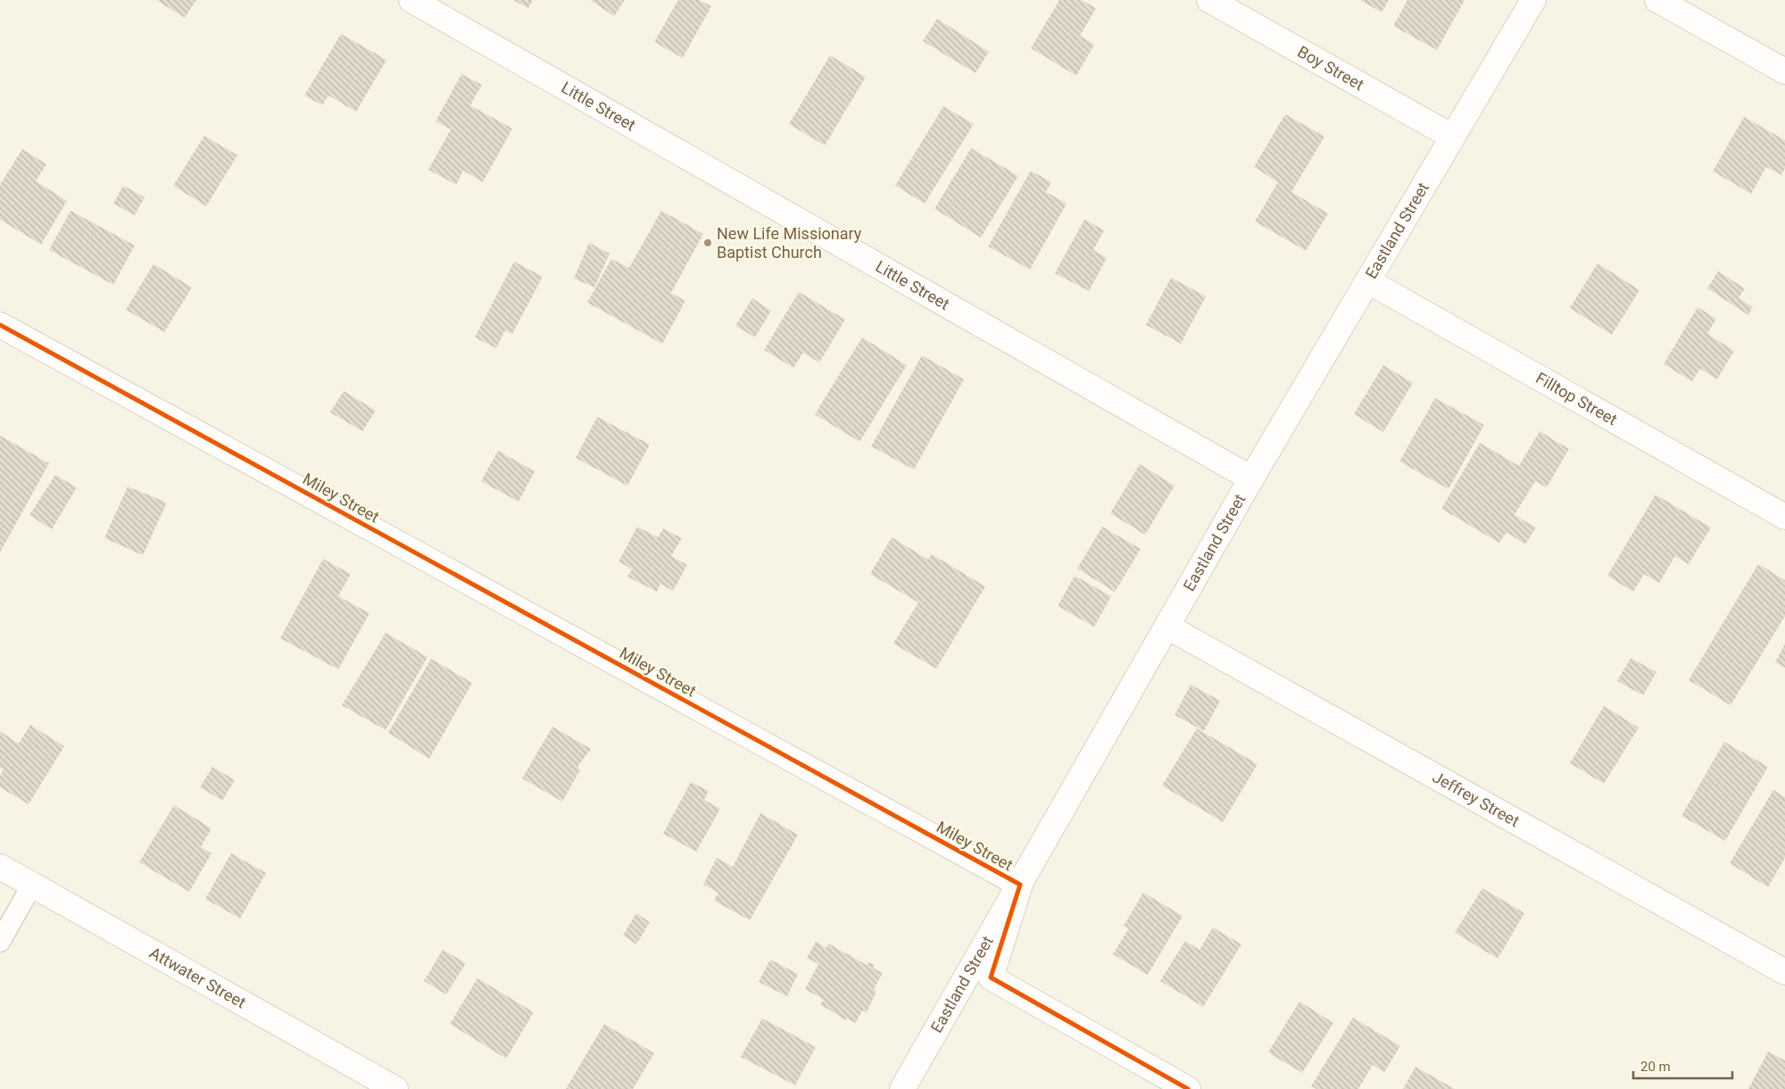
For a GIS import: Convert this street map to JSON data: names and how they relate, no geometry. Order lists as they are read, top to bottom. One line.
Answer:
{"streets":{"street":["Boy Street","Little Street","Eastland Street","Filltop Street","Miley Street","Jeffrey Street","Attwater Street"]},"crossings":[["Boy Street","Eastland Street"],["Little Street","Eastland Street"],["Eastland Street","Filltop Street"],["Eastland Street","Miley Street"],["Eastland Street","Jeffrey Street"]],"places":["New Life Missionary Baptist Church"],"scale_bar":"20 m"}
